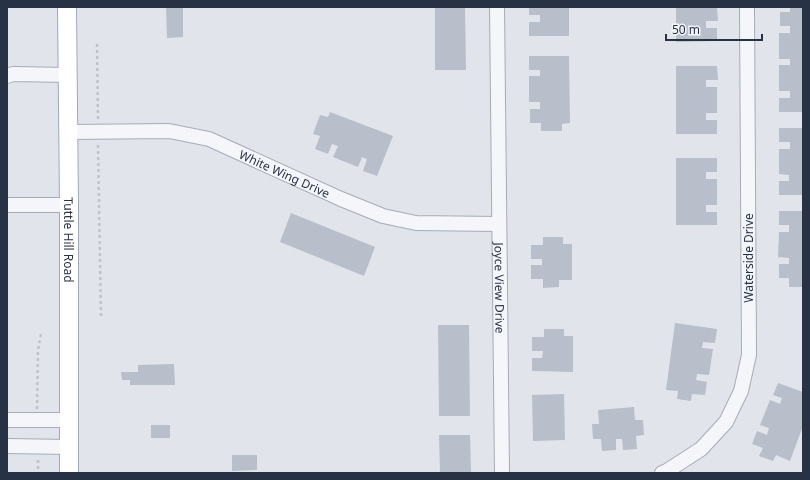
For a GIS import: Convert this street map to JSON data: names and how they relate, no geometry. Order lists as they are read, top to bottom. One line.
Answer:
{"streets":{"main road":["Tuttle Hill Road"],"street":["White Wing Drive","Waterside Drive","Joyce View Drive"]},"crossings":[["White Wing Drive","Tuttle Hill Road"],["White Wing Drive","Joyce View Drive"]],"scale_bar":"50 m"}
